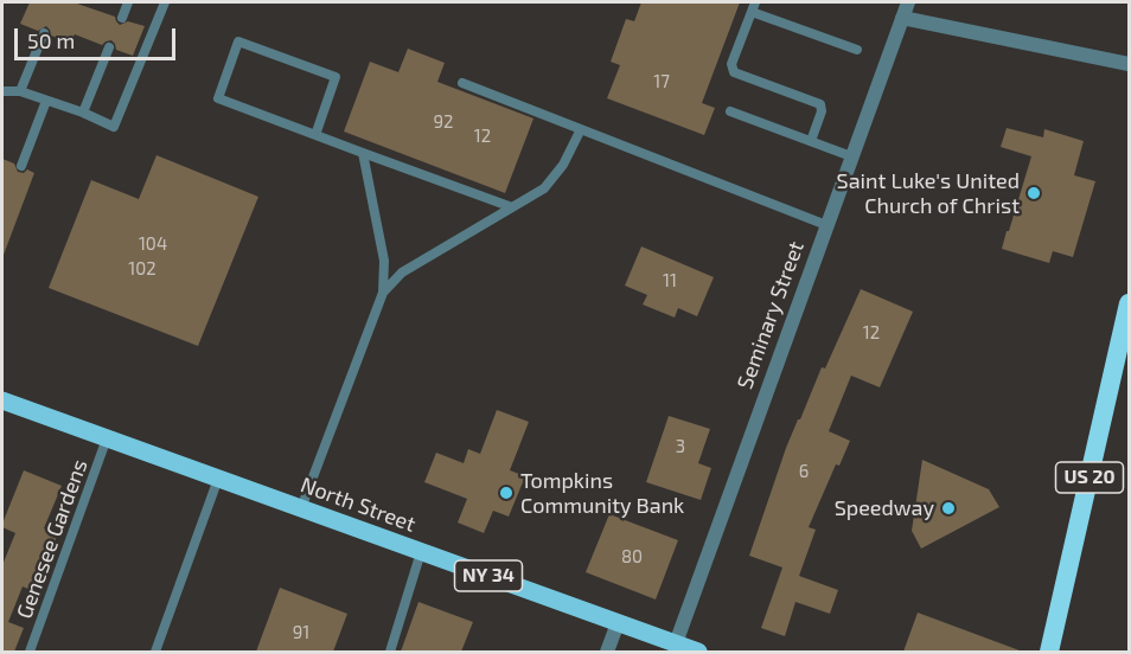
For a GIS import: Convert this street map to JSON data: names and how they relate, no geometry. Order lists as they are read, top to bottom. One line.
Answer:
{"streets":{"highway":["US 20"],"main road":["North Street","NY 34"],"street":["Seminary Street"],"lane":["Genesee Gardens"]},"crossings":[["Seminary Street","North Street"],["North Street","Genesee Gardens"]],"places":["Saint Luke's United Church of Christ","Tompkins Community Bank","Speedway"],"house_numbers":["17","92","12","104","102","11","12","3","6","80","91"],"scale_bar":"50 m"}
